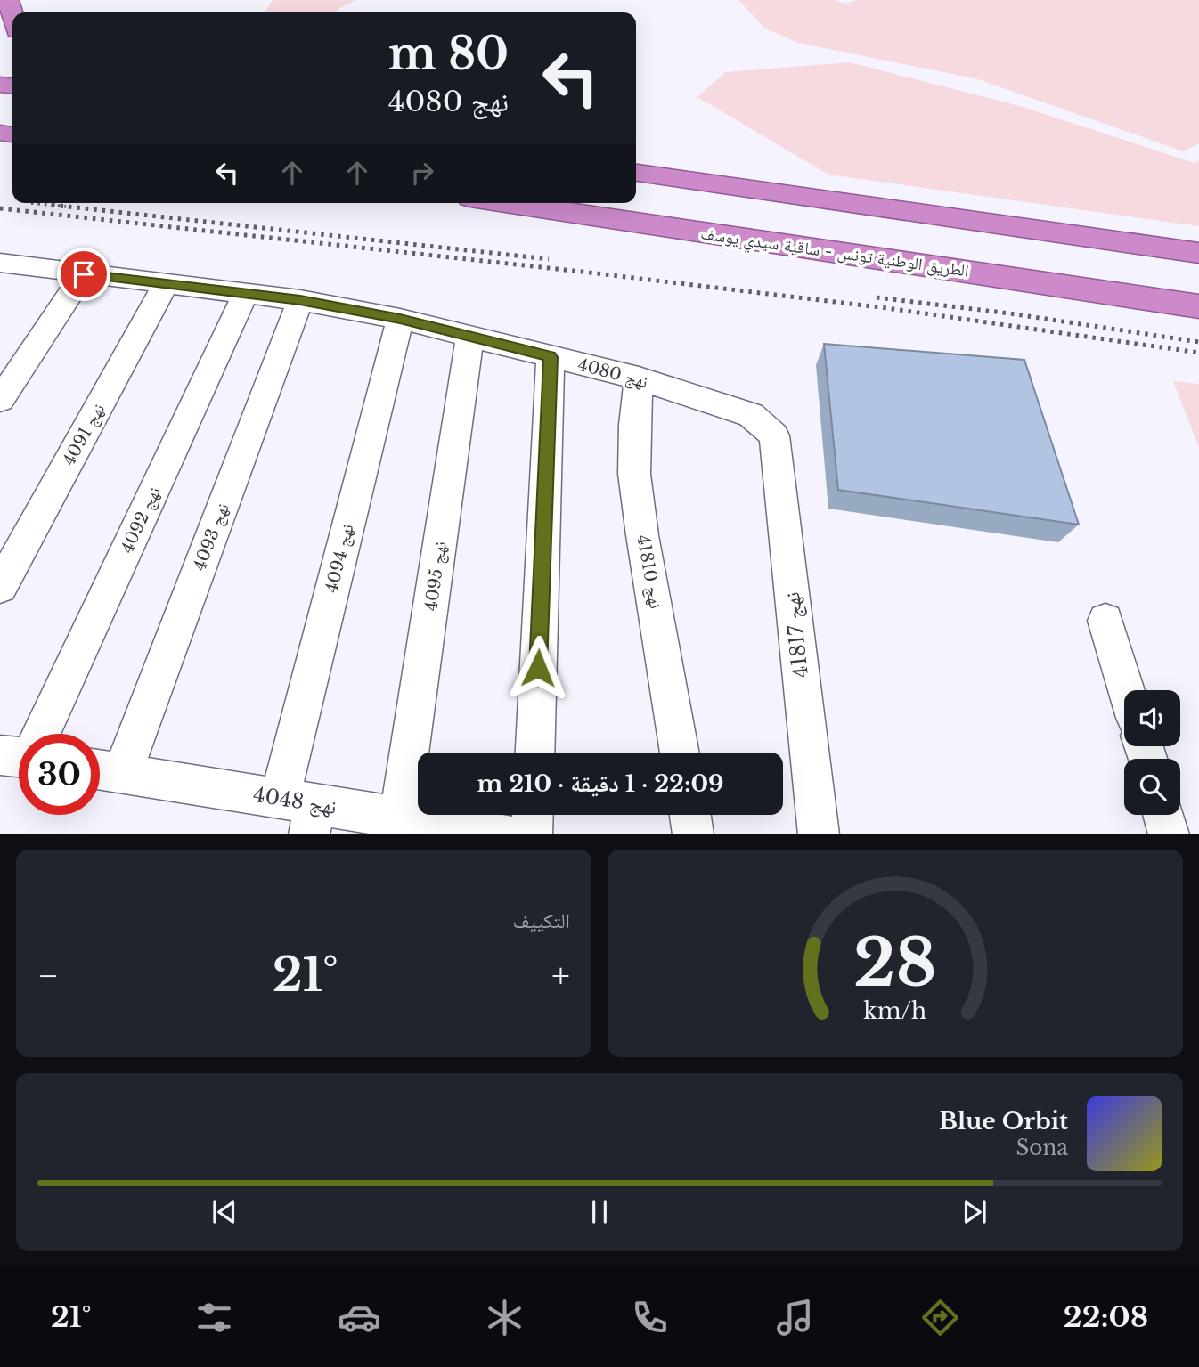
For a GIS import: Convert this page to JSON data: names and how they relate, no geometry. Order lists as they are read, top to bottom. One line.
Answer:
{"streets":{"highway":["الطريق الوطنية تونس - ساقية سيدي يوسف"],"street":["نهج 4080","نهج 4091","نهج 4092","نهج 4093","نهج 4094","نهج 41810","نهج 4095","نهج 41817","نهج 4048"]},"crossings":[["نهج 4080","نهج 4091"],["نهج 4080","نهج 4092"],["نهج 4080","نهج 4093"],["نهج 4080","نهج 4094"],["نهج 4080","نهج 41810"],["نهج 4080","نهج 4095"],["نهج 4080","نهج 41817"],["نهج 4093","نهج 4048"],["نهج 4094","نهج 4048"],["نهج 4095","نهج 4048"]],"page":{"turn":["80 m","نهج 4080"],"limit":"30","trip":"22:09 · 1 دقيقة · 210 m","tile":"التكييف","heat":["−","21°","+"],"song":["Blue Orbit","Sona"],"tabs":["22:08","21°"],"gauge":["28","km/h"]}}
